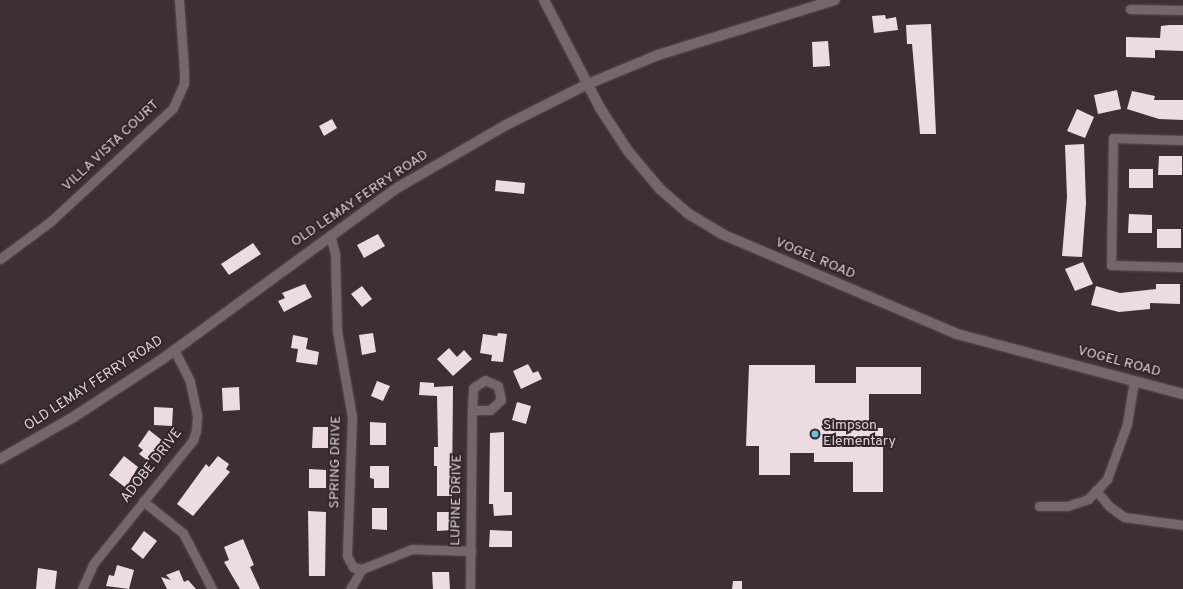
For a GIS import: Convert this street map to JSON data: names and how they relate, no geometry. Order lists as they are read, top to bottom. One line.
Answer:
{"streets":{"main road":["OLD LEMAY FERRY ROAD","VOGEL ROAD"],"street":["VILLA VISTA COURT","SPRING DRIVE","ADOBE DRIVE","LUPINE DRIVE"]},"crossings":[["OLD LEMAY FERRY ROAD","VOGEL ROAD"],["OLD LEMAY FERRY ROAD","SPRING DRIVE"],["OLD LEMAY FERRY ROAD","ADOBE DRIVE"]],"places":["Simpson Elementary"]}
